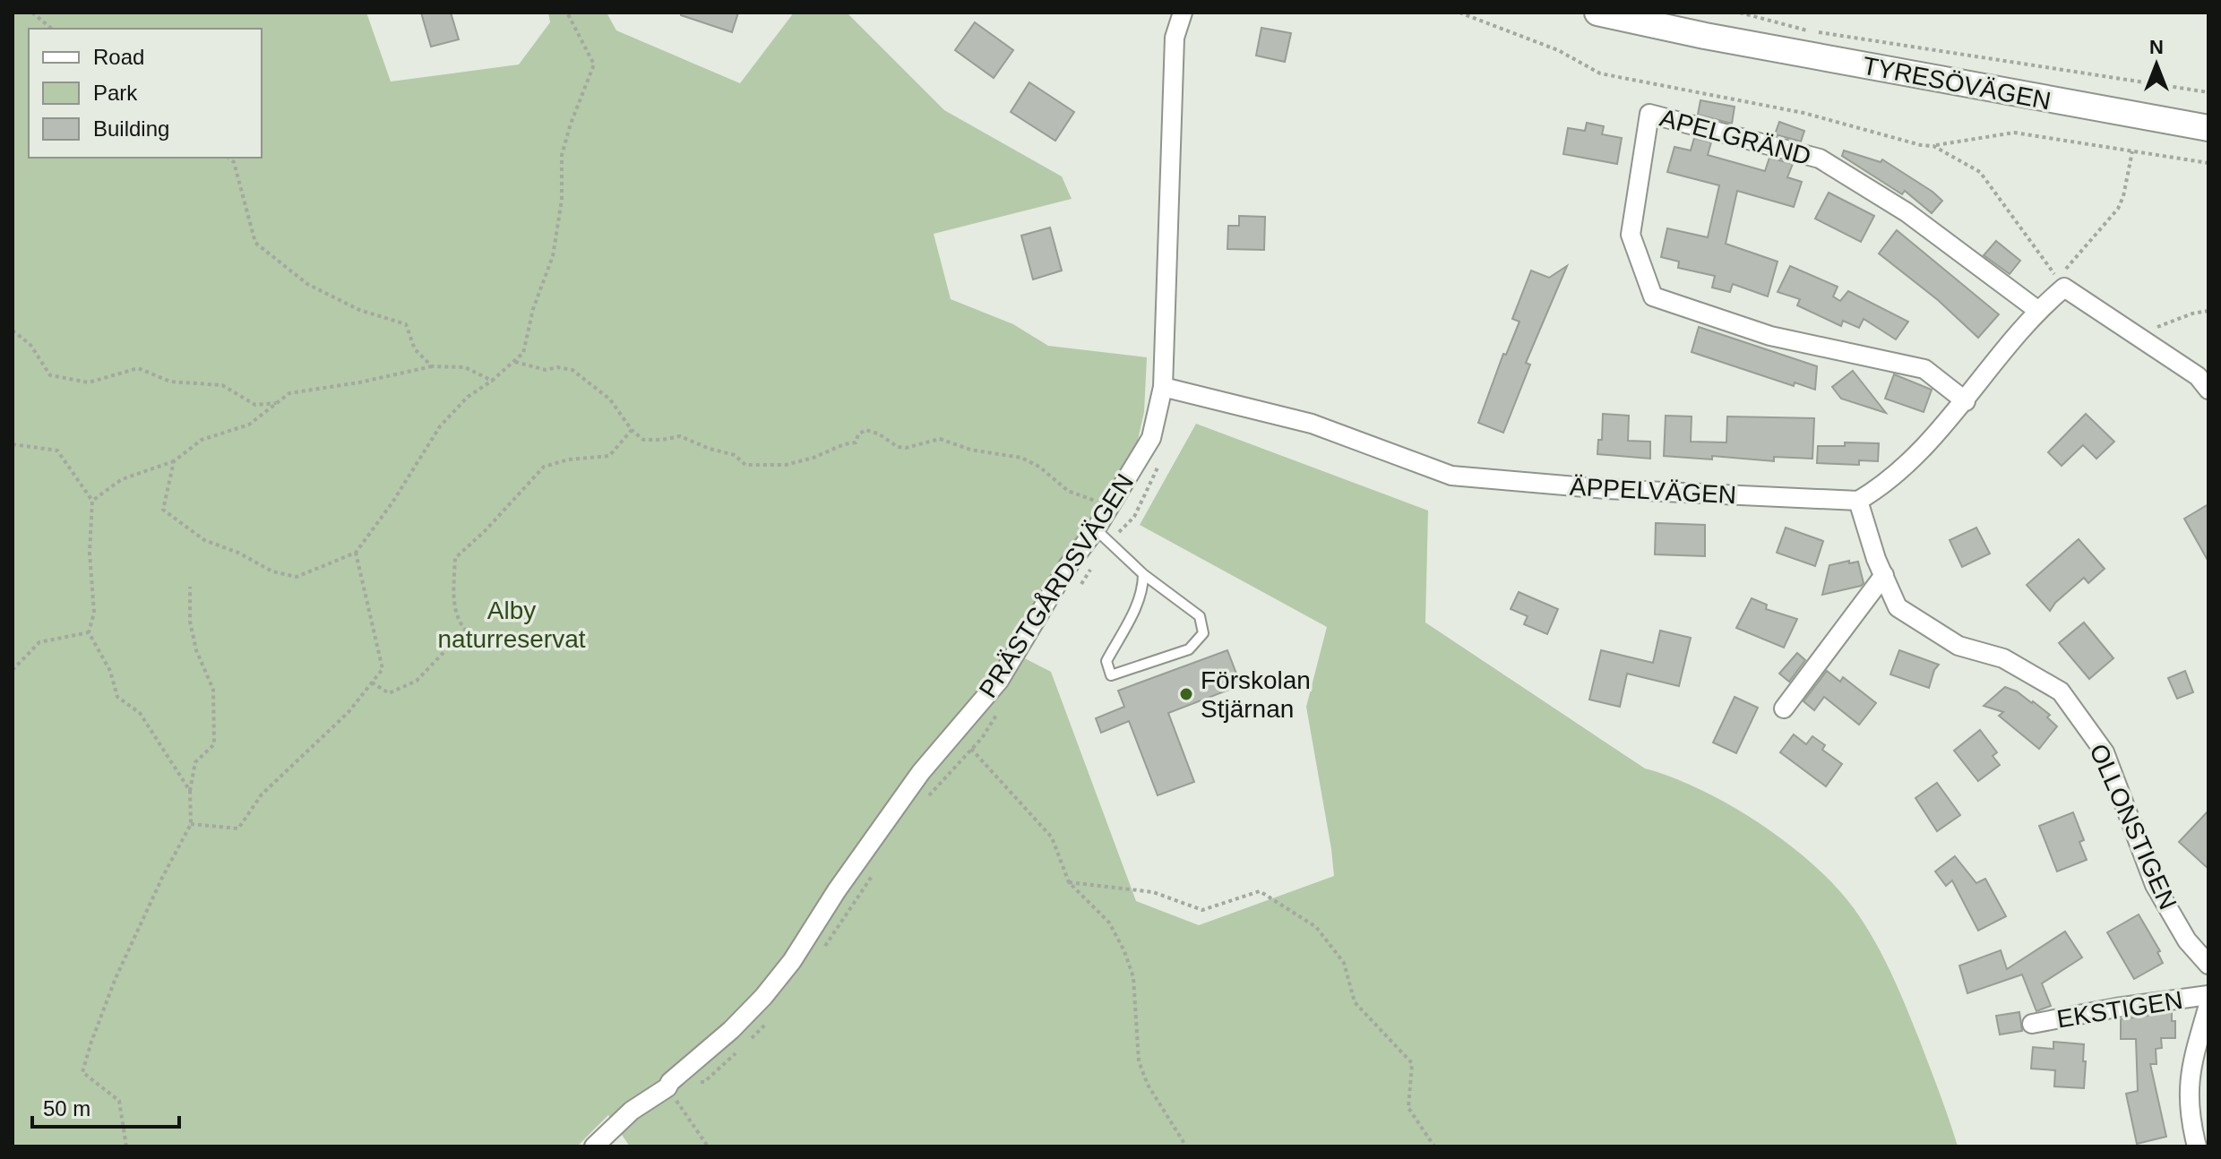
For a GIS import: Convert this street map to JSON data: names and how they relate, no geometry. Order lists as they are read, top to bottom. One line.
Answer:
{"streets":{"main road":["TYRESÖVÄGEN"],"street":["APELGRÄND","ÄPPELVÄGEN","PRÄSTGÅRDSVÄGEN","OLLONSTIGEN","EKSTIGEN"]},"crossings":[["ÄPPELVÄGEN","PRÄSTGÅRDSVÄGEN"],["ÄPPELVÄGEN","OLLONSTIGEN"]],"parks":["Alby naturreservat"],"places":["Förskolan Stjärnan"],"legend":["Road","Park","Building"],"scale_bar":"50 m","north":"top"}
